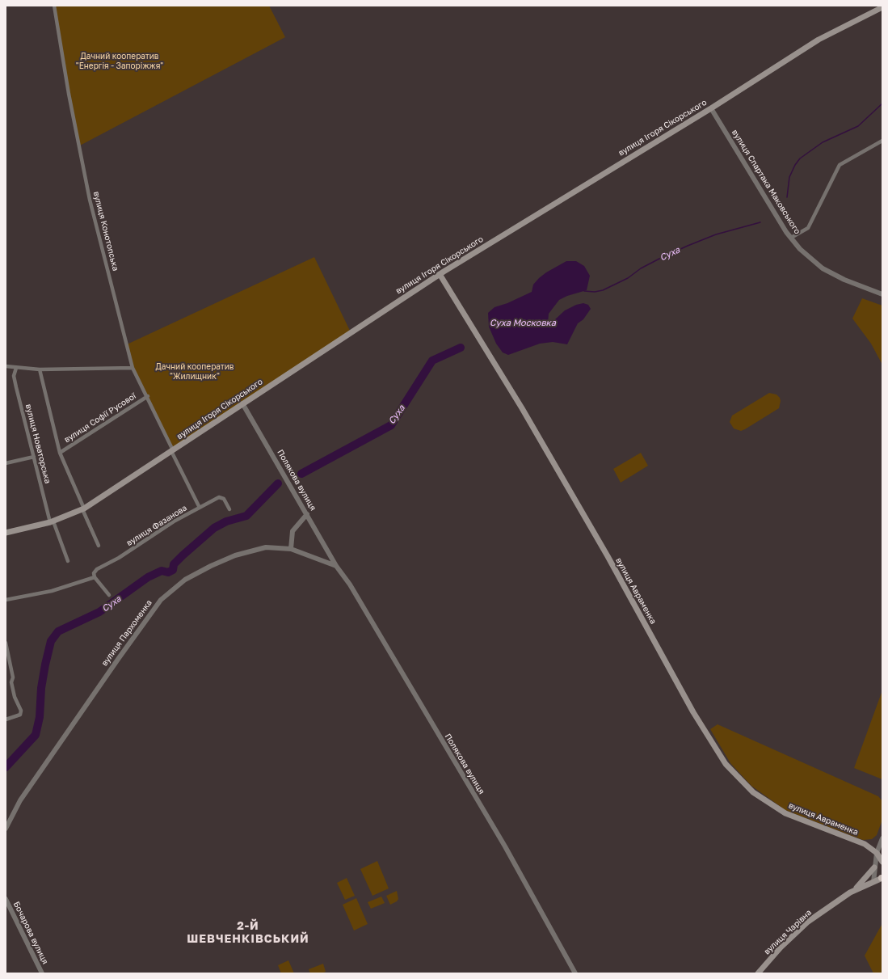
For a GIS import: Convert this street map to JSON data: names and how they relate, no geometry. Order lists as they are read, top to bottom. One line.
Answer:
{"streets":{"main road":["вулиця Ігоря Сікорського","вулиця Авраменка","вулиця Чарівна"],"street":["вулиця Спартака Маковського","вулиця Конотопська","вулиця Софії Русової","вулиця Новаторська","Полякова вулиця","вулиця Фазанова","вулиця Пархоменка","Бочарова вулиця"]},"crossings":[["вулиця Ігоря Сікорського","вулиця Спартака Маковського"],["вулиця Ігоря Сікорського","вулиця Конотопська"],["вулиця Ігоря Сікорського","вулиця Новаторська"],["вулиця Ігоря Сікорського","Полякова вулиця"],["вулиця Ігоря Сікорського","вулиця Авраменка"],["вулиця Конотопська","вулиця Софії Русової"],["вулиця Конотопська","вулиця Фазанова"]],"districts":["2-Й ШЕВЧЕНКІВСЬКИЙ"],"water":["Суха","Суха Московка"],"parks":["Дачний кооператив \"Енергія - Запоріжжя\"","Дачний кооператив \"Жилищник\""]}
